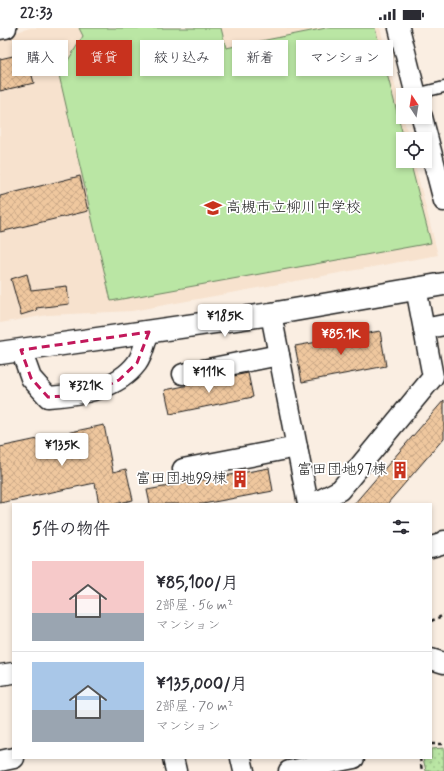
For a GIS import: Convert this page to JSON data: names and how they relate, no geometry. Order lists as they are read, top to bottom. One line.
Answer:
{"places":{"school or university":["高槻市立柳川中学校"],"building":["富田団地97棟","富田団地99棟"]},"north":"top","page":{"status":"22:33","chip":["購入","賃貸","絞り込み","新着","マンション"],"price":["¥185K","¥85.1K","¥111K","¥321K","¥135K"],"heading":"5件の物件","list":[{"name":"¥85,100/月","note":"2部屋 · 56 m² · マンション"},{"name":"¥135,000/月","note":"2部屋 · 70 m² · マンション"}]}}
